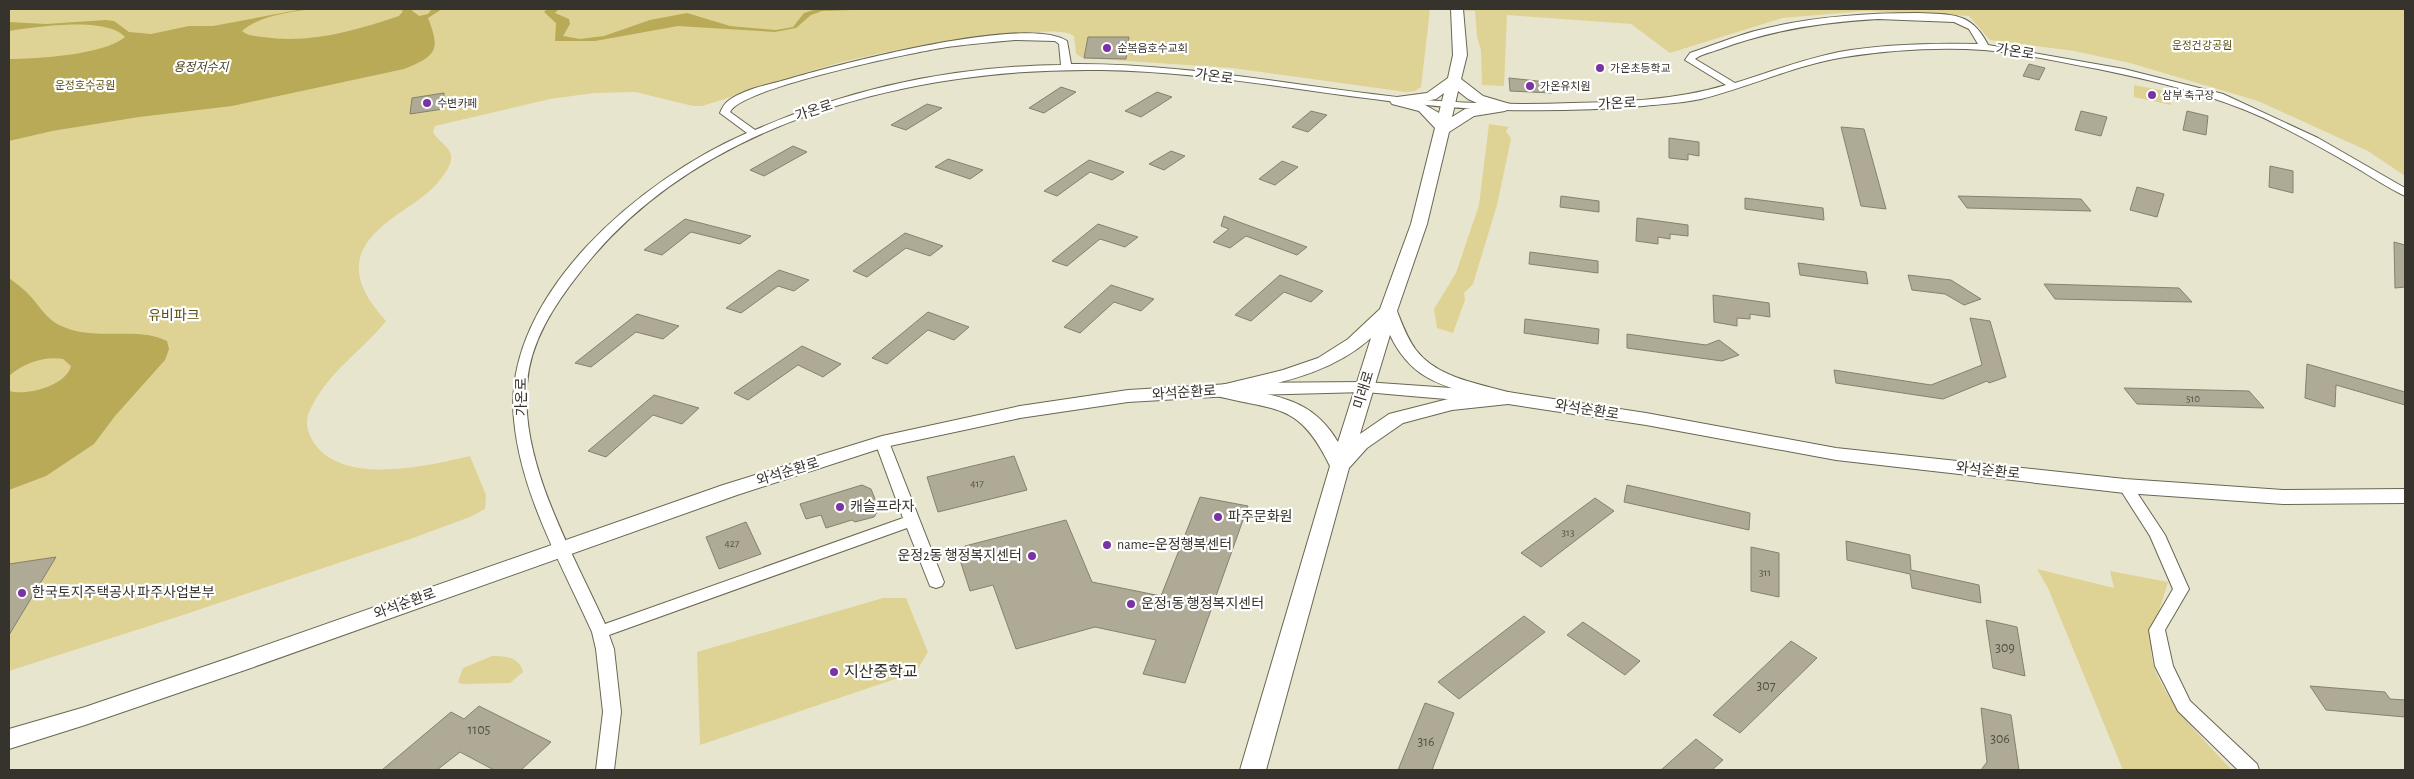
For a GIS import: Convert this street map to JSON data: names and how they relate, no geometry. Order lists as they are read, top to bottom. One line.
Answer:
{"streets":{"main road":["미래로"],"street":["가온로","와석순환로"]},"crossings":[["가온로","미래로"],["가온로","와석순환로"],["미래로","와석순환로"]],"water":["용정저수지"],"parks":["운정건강공원","운정호수공원","유비파크"],"places":["순복음호수교회","가온초등학교","가온유치원","삼부 축구장","수변카페","캐슬프라자","파주문화원","name=운정행복센터","운정2동 행정복지센터","한국토지주택공사 파주사업본부","운정1동 행정복지센터","지산중학교"],"house_numbers":["510","417","313","427","311","309","307","1105","306","316"]}
